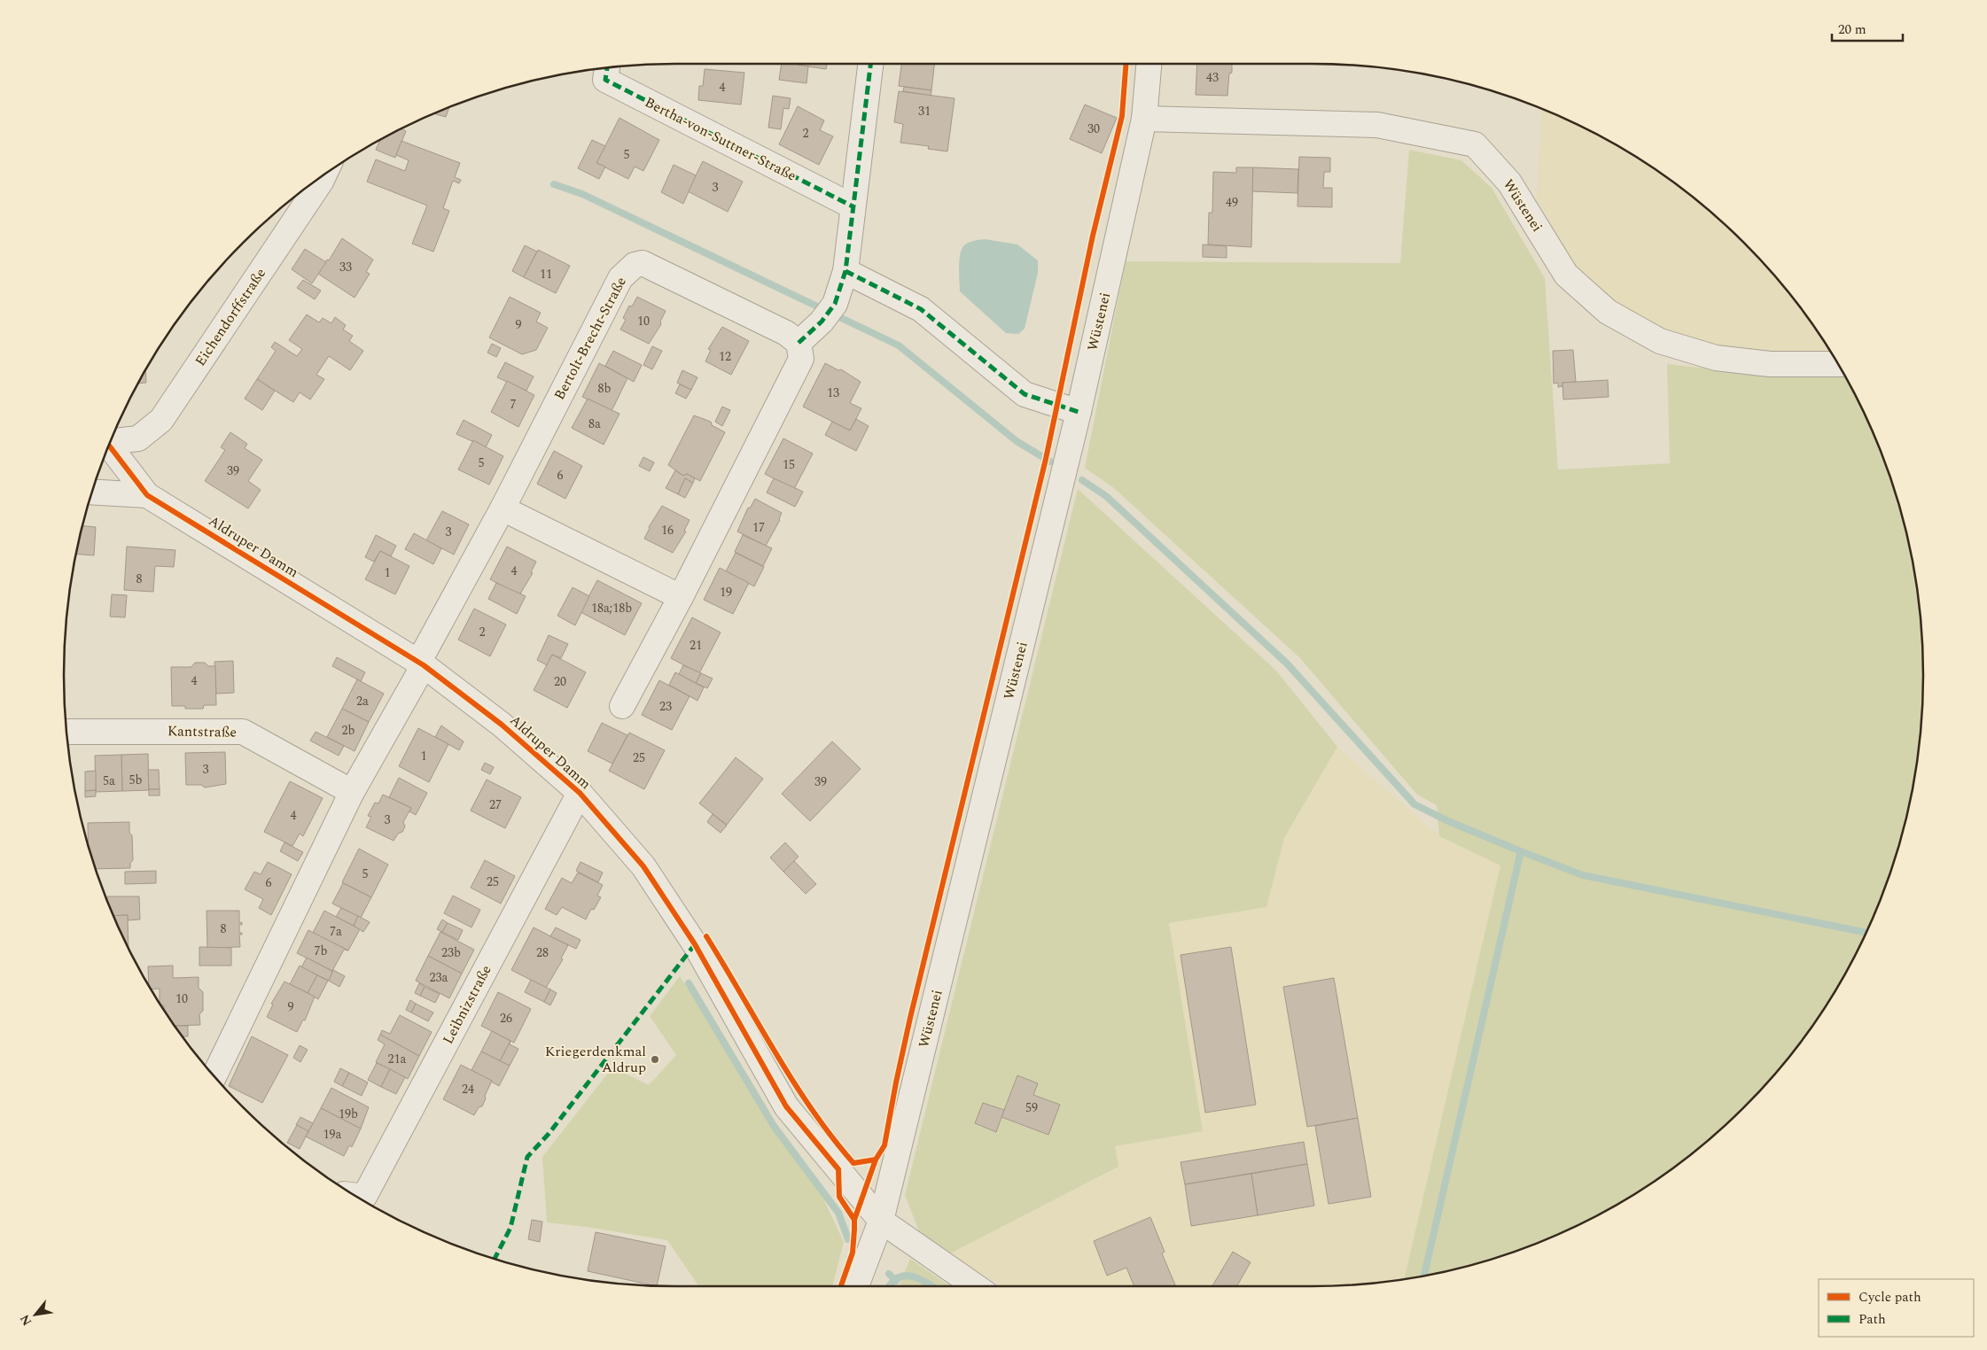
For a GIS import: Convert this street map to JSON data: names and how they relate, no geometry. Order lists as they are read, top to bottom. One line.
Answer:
{"streets":{"street":["Bertha-von-Suttner-Straße","Wüstenei","Eichendorffstraße","Bertolt-Brecht-Straße","Aldruper Damm","Kantstraße","Leibnizstraße"]},"crossings":[["Wüstenei","Aldruper Damm"],["Bertolt-Brecht-Straße","Aldruper Damm"],["Aldruper Damm","Leibnizstraße"]],"places":["Kriegerdenkmal Aldrup"],"house_numbers":["43","4","31","30","2","5","3","49","33","11","10","9","12","8b","13","7","8a","5","15","39","6","17","16","3","4","1","8","19","18a;18b","2","21","4","20","2a","23","2b","1","25","3","5b","5a","39","27","4","3","5","25","6","8","7a","7b","23b","28","23a","10","9","26","21a","24","59","19b","19a"],"legend":["Cycle path","Path"],"scale_bar":"20 m","north":"bottom left"}
